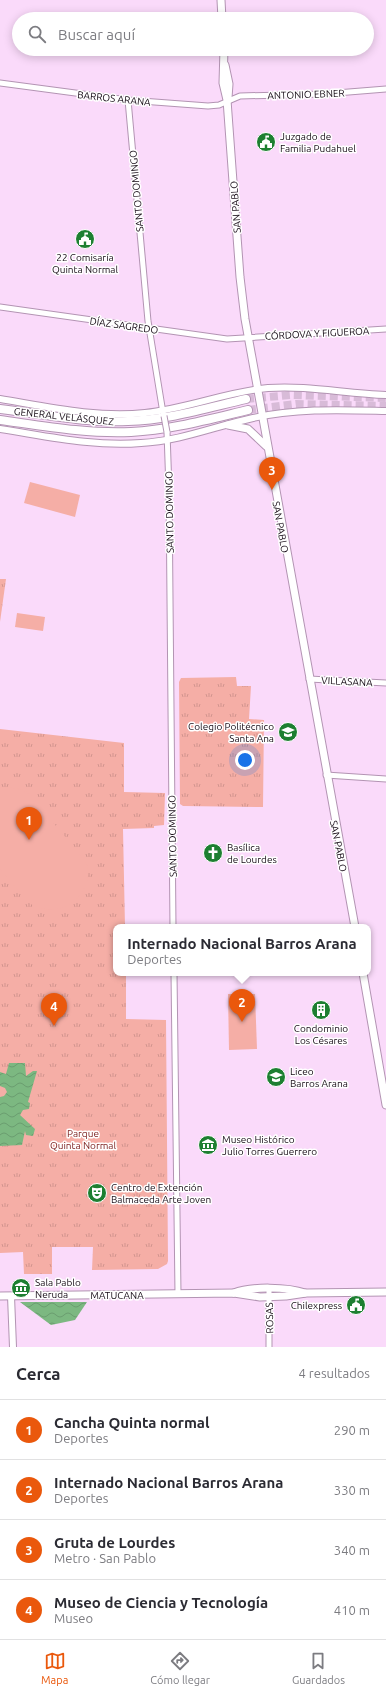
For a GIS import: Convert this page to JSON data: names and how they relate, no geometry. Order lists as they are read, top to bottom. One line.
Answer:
{"streets":{"highway":["GENERAL VELÁSQUEZ"],"main road":["SAN PABLO","MATUCANA"],"street":["ANTONIO EBNER","BARROS ARANA","SANTO DOMINGO","DÍAZ SAGREDO","CÓRDOVA Y FIGUEROA","VILLASANA","ROSAS"]},"crossings":[["ANTONIO EBNER","BARROS ARANA"],["ANTONIO EBNER","SAN PABLO"],["BARROS ARANA","SANTO DOMINGO"],["BARROS ARANA","SAN PABLO"],["SANTO DOMINGO","DÍAZ SAGREDO"],["SAN PABLO","DÍAZ SAGREDO"],["SAN PABLO","CÓRDOVA Y FIGUEROA"],["SAN PABLO","VILLASANA"],["DÍAZ SAGREDO","CÓRDOVA Y FIGUEROA"],["MATUCANA","ROSAS"]],"parks":["Parque Quinta Normal"],"places":{"public building":["Juzgado de Familia Pudahuel","22 Comisaría Quinta Normal","Chilexpress"],"school or university":["Colegio Politécnico Santa Ana","Liceo Barros Arana"],"church":["Basílica de Lourdes"],"building":["Condominio Los Césares"],"museum":["Museo Histórico Julio Torres Guerrero","Sala Pablo Neruda"],"theatre":["Centro de Extención Balmaceda Arte Joven"]},"page":{"search":"Buscar aquí","pins":["3","1","2","4"],"popup":["Internado Nacional Barros Arana","Deportes"],"heading":["Cerca","4 resultados"],"list":[{"mark":"1","name":"Cancha Quinta normal","note":"Deportes","value":"290 m"},{"mark":"2","name":"Internado Nacional Barros Arana","note":"Deportes","value":"330 m"},{"mark":"3","name":"Gruta de Lourdes","note":"Metro · San Pablo","value":"340 m"},{"mark":"4","name":"Museo de Ciencia y Tecnología","note":"Museo","value":"410 m"}],"nav":["Mapa","Cómo llegar","Guardados"]}}
